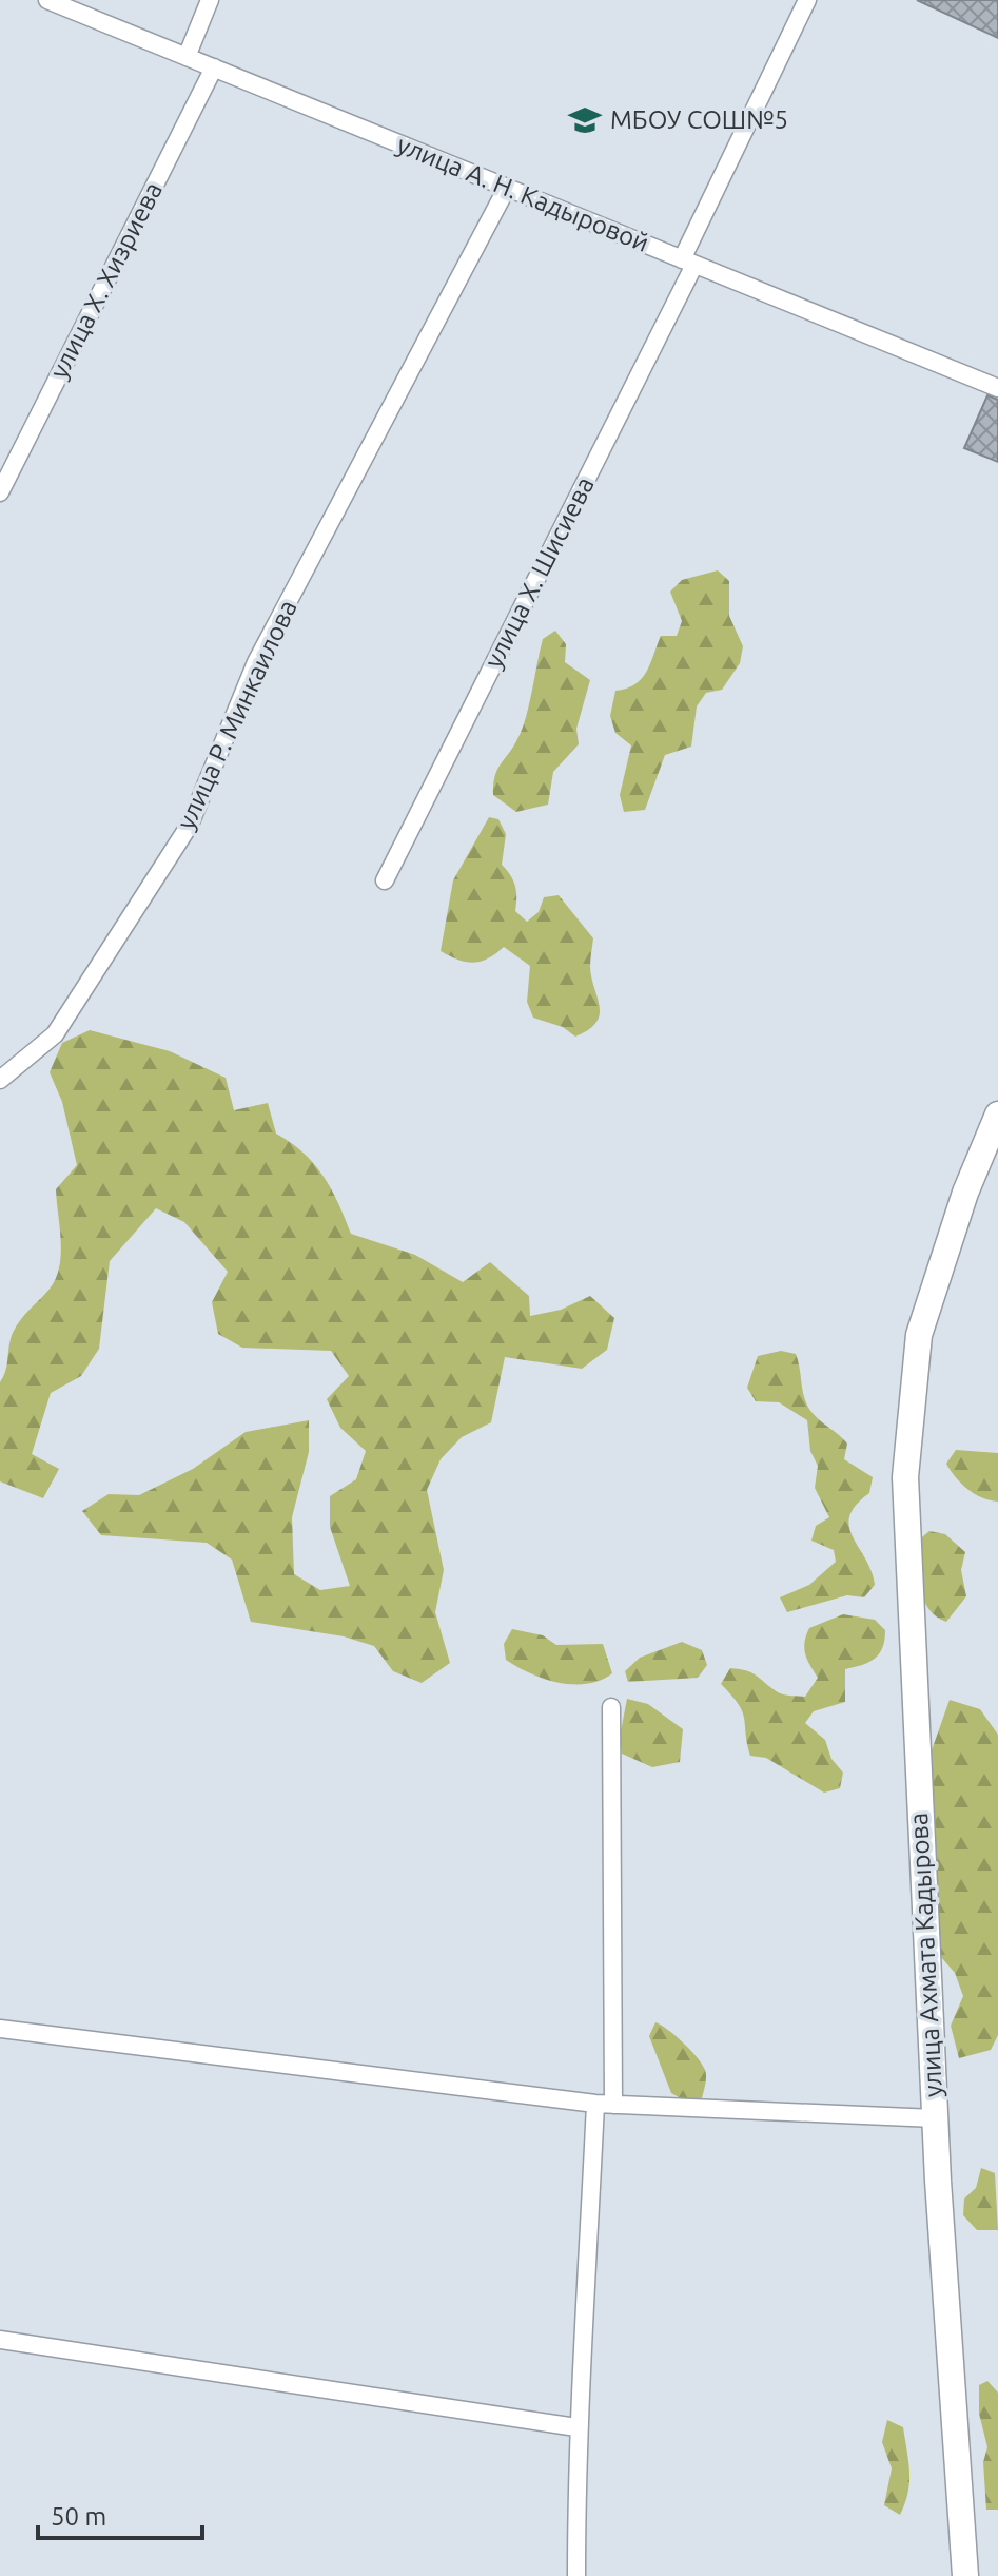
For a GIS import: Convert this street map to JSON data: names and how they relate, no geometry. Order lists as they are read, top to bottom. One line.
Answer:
{"streets":{"street":["улица А. Н. Кадыровой","улица Х. Хизриева","улица Х. Шисиева","улица Р. Минкаилова","улица Ахмата Кадырова"]},"crossings":[["улица А. Н. Кадыровой","улица Х. Хизриева"],["улица А. Н. Кадыровой","улица Х. Шисиева"],["улица А. Н. Кадыровой","улица Р. Минкаилова"]],"places":{"school or university":["МБОУ СОШ№5"]},"scale_bar":"50 m"}
